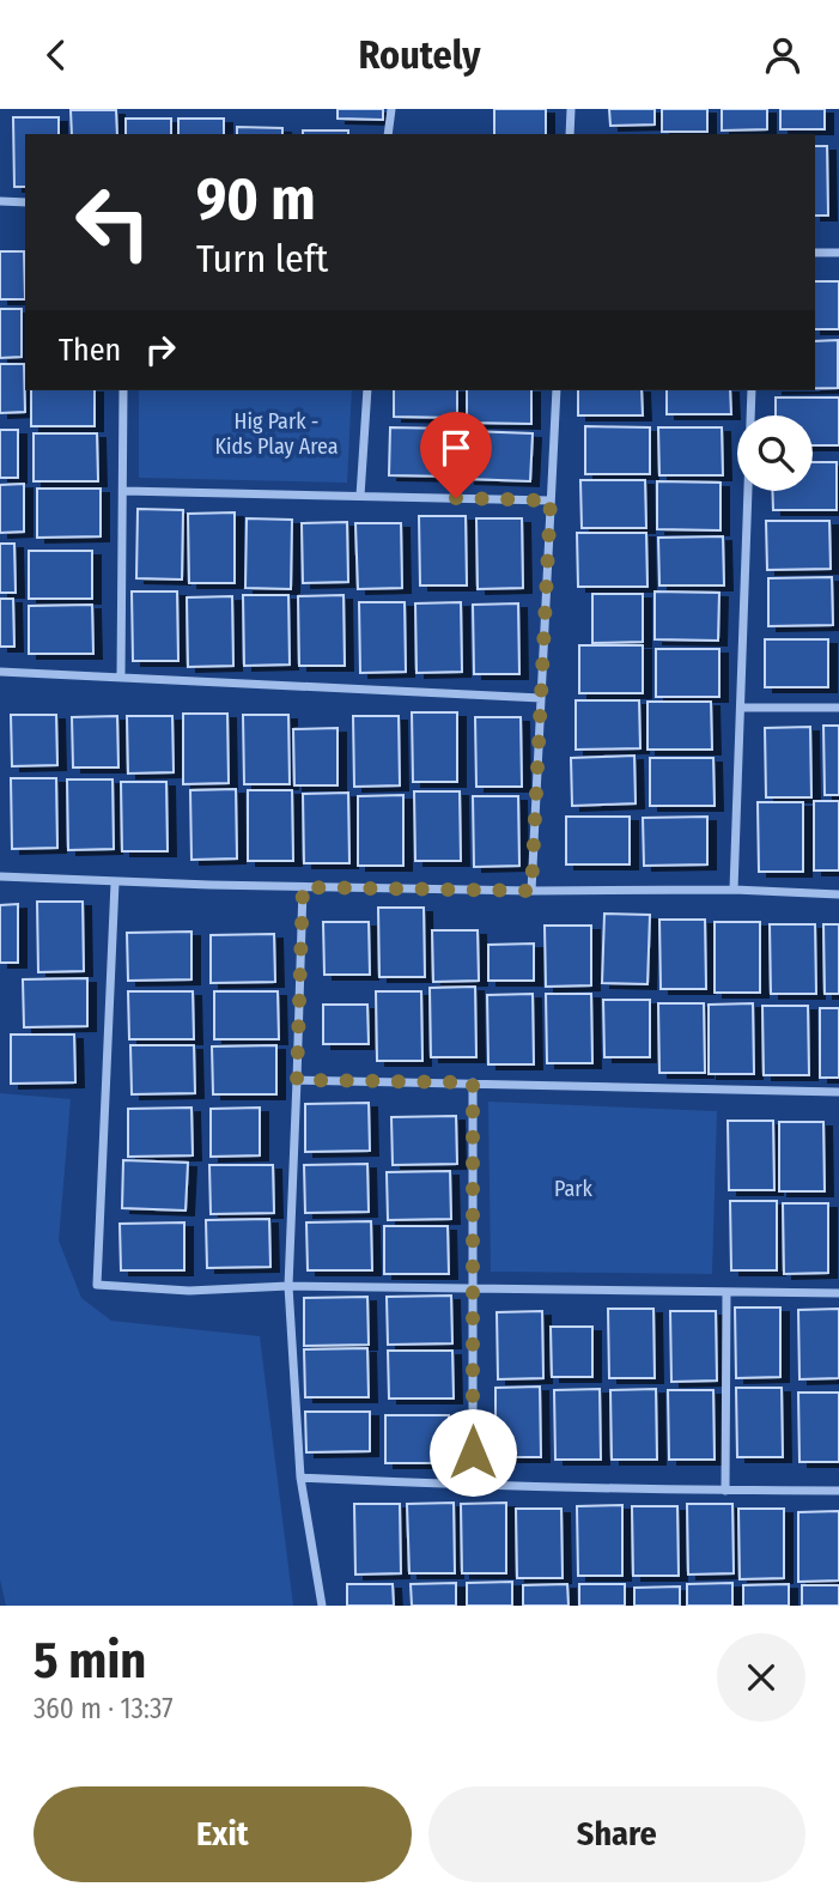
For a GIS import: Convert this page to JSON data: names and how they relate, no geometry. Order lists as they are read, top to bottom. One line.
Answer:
{"parks":["Hig Park - Kids Play Area","Park"],"page":{"header":"Routely","turn":["90 m","Turn left"],"then":"Then","heading":["5 min","360 m · 13:37"],"buttons":["Exit","Share"]}}
